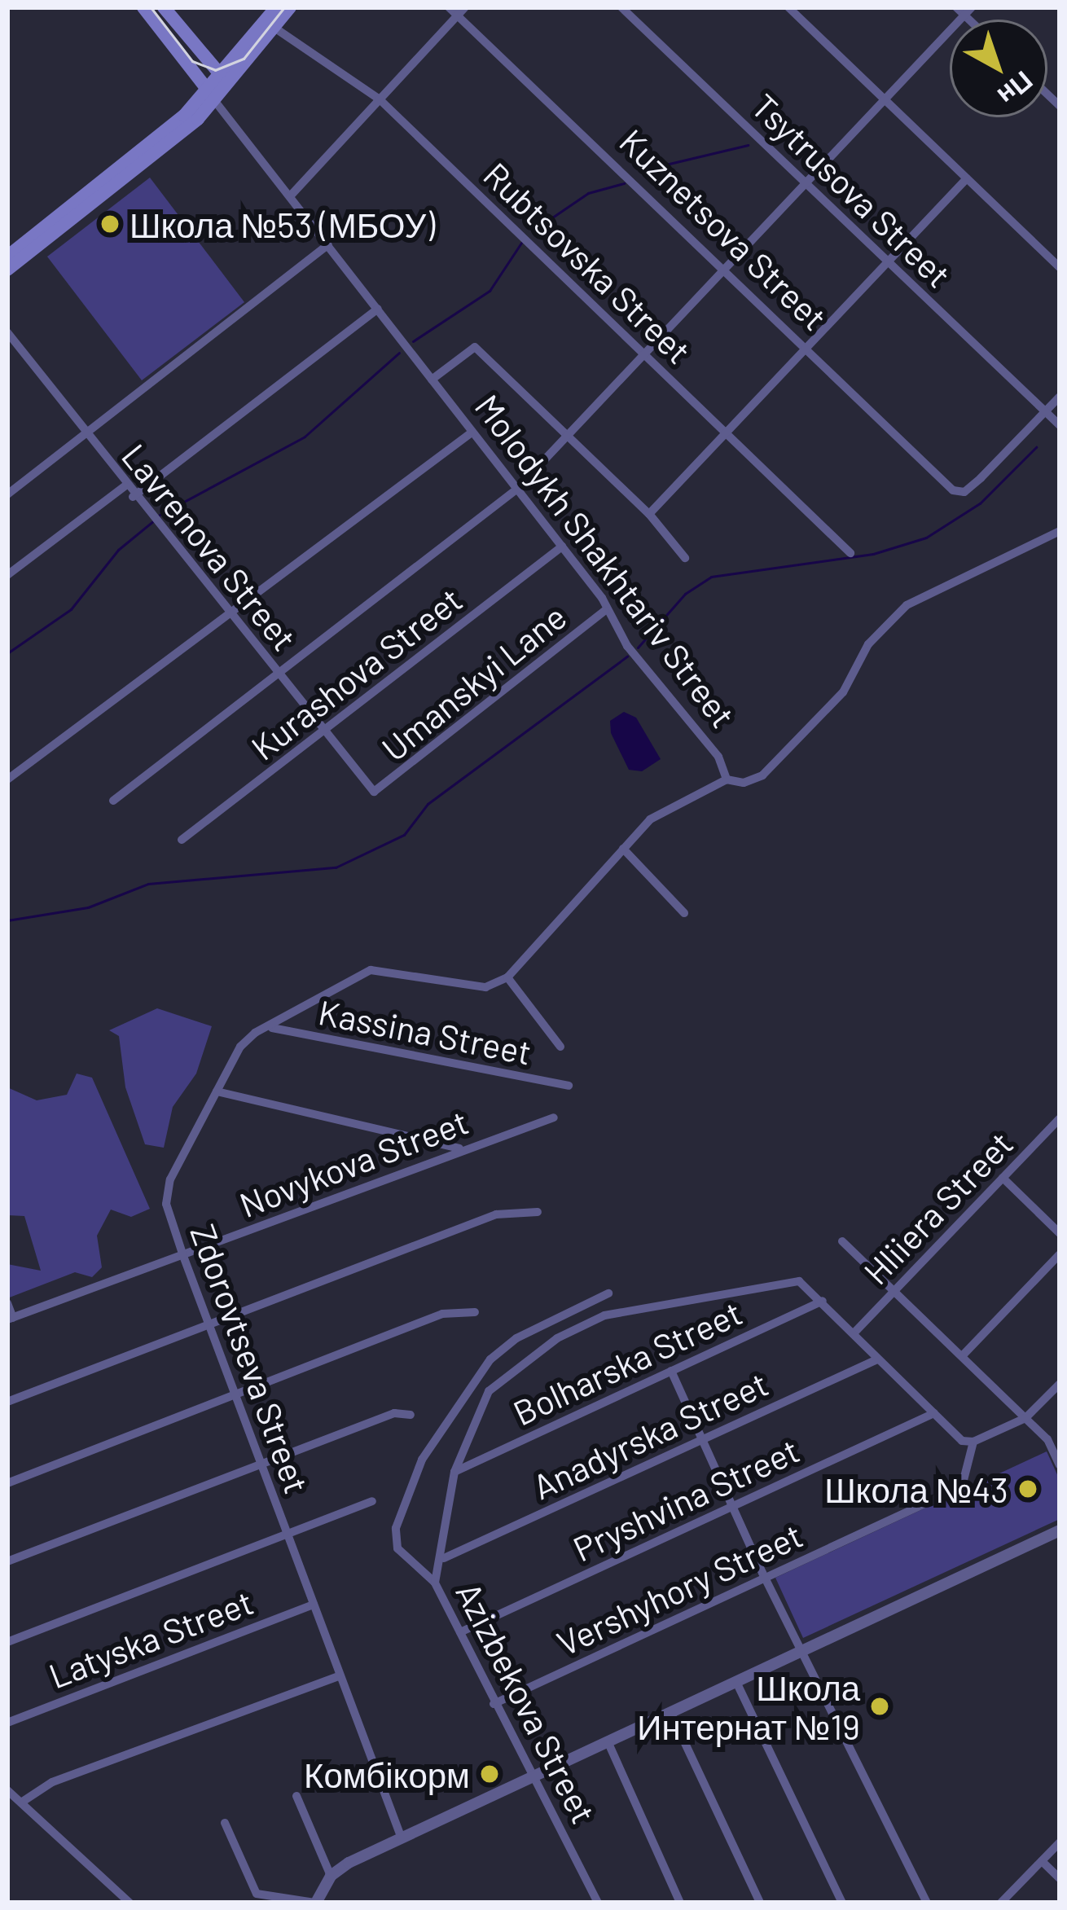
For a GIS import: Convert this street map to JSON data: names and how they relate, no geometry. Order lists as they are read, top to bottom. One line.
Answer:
{"streets":{"main road":["Molodykh Shakhtariv Street"],"street":["Tsytrusova Street","Kuznetsova Street","Rubtsovska Street","Lavrenova Street","Kurashova Street","Umanskyi Lane","Kassina Street","Novykova Street","Hliiera Street","Zdorovtseva Street","Bolharska Street","Anadyrska Street","Pryshvina Street","Vershyhory Street","Latyska Street","Azizbekova Street"]},"crossings":[["Tsytrusova Street","Kuznetsova Street"],["Lavrenova Street","Kurashova Street"],["Lavrenova Street","Umanskyi Lane"],["Molodykh Shakhtariv Street","Kurashova Street"],["Molodykh Shakhtariv Street","Umanskyi Lane"],["Kassina Street","Zdorovtseva Street"],["Novykova Street","Zdorovtseva Street"],["Zdorovtseva Street","Latyska Street"],["Bolharska Street","Azizbekova Street"],["Anadyrska Street","Azizbekova Street"],["Pryshvina Street","Azizbekova Street"],["Vershyhory Street","Azizbekova Street"]],"places":["Школа №53 (МБОУ)","Школа №43","Школа Интернат №19","Комбікорм"],"north":"bottom right"}
